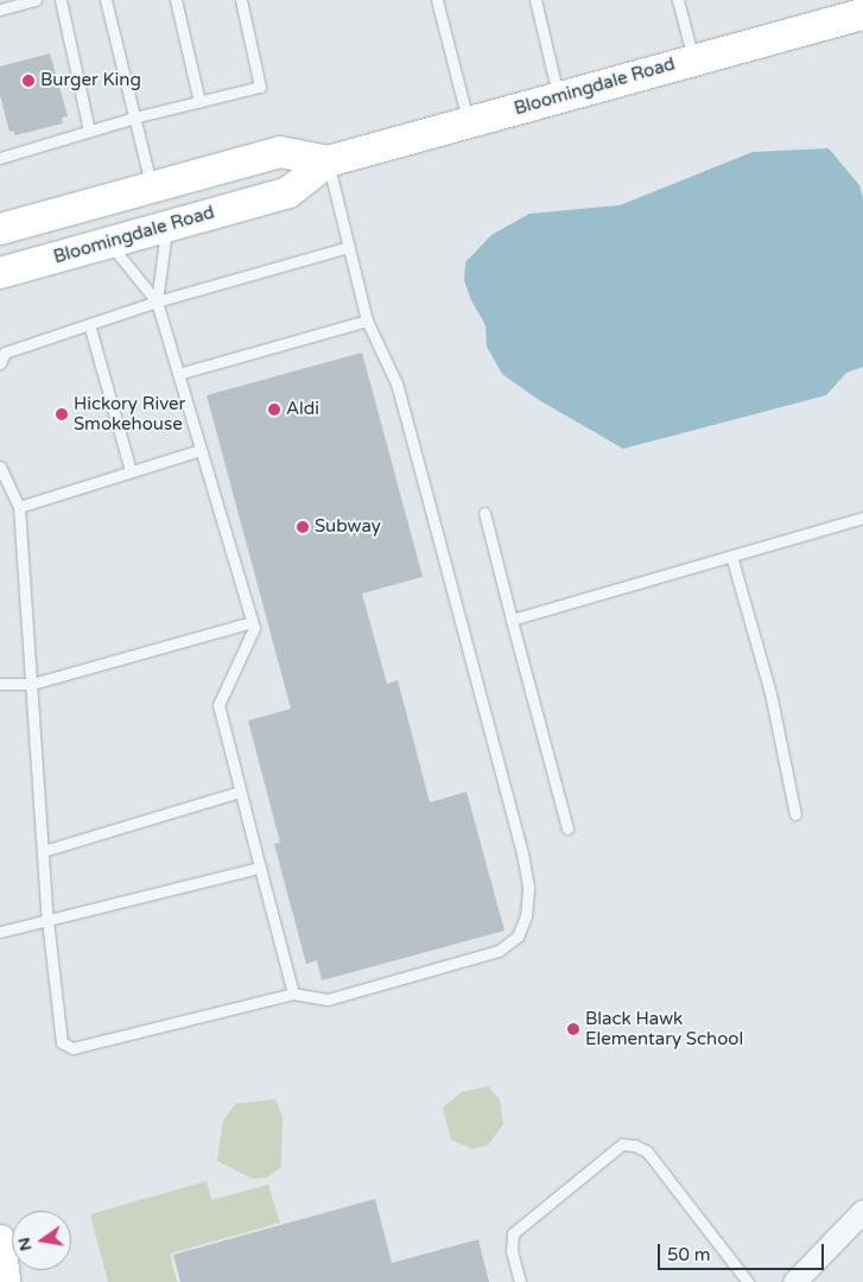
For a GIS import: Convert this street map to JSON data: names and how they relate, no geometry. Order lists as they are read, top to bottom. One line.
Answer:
{"streets":{"main road":["Bloomingdale Road"]},"places":["Burger King","Aldi","Hickory River Smokehouse","Subway","Black Hawk Elementary School"],"scale_bar":"50 m","north":"left"}
